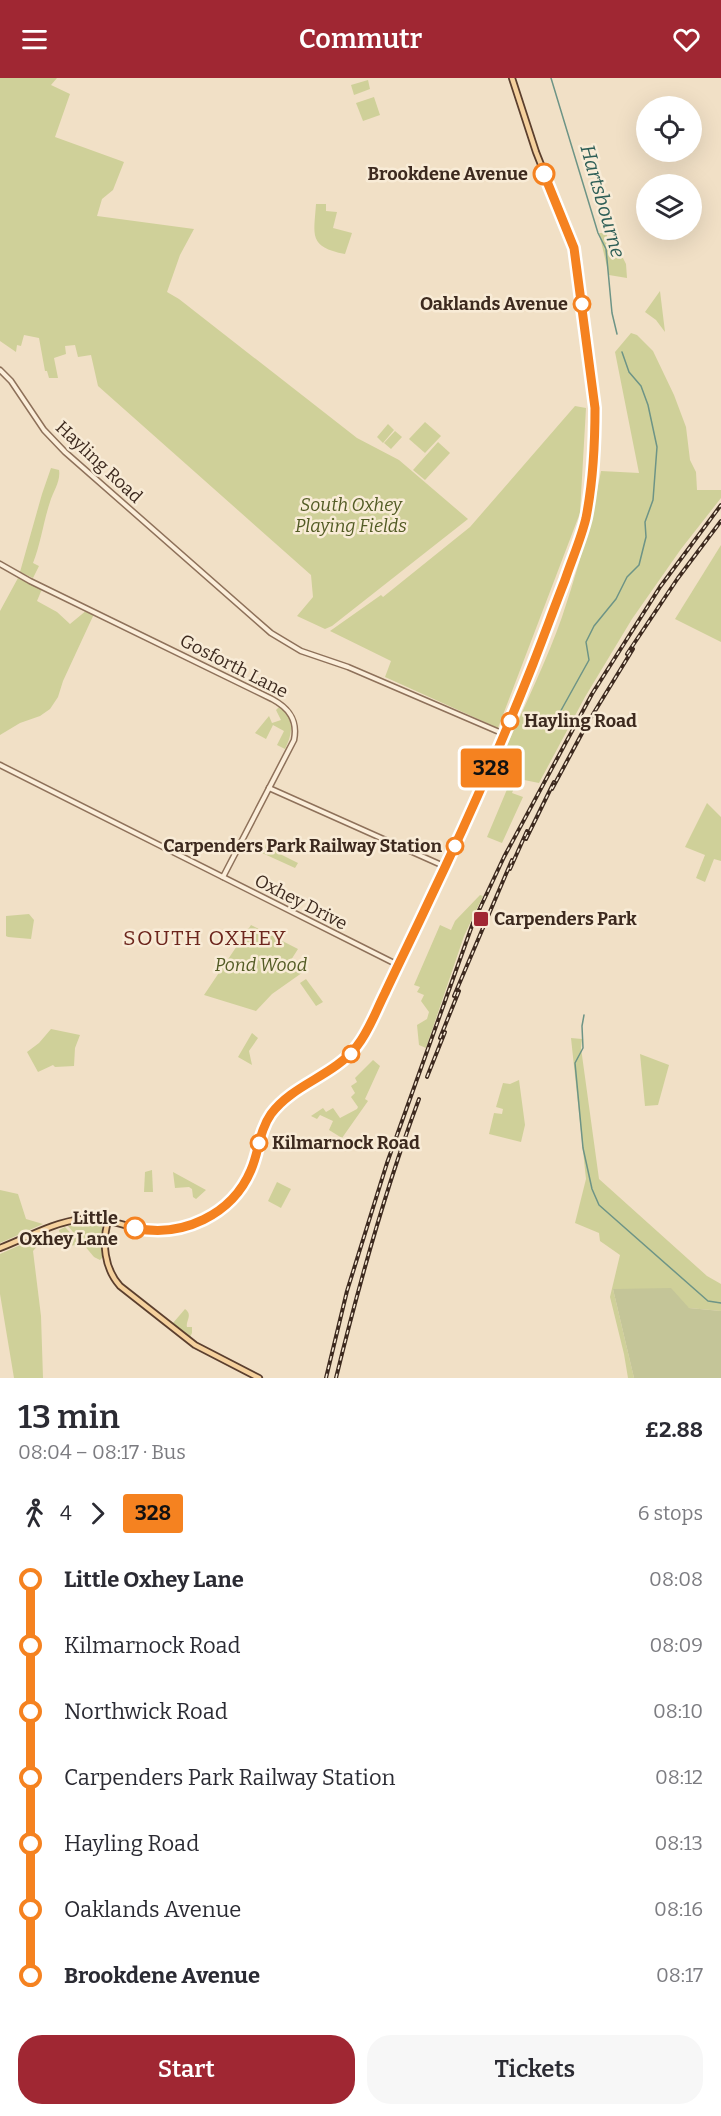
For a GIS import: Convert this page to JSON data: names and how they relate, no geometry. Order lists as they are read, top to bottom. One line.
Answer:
{"streets":{"street":["Hayling Road","Gosforth Lane","Oxhey Drive"]},"crossings":[["Gosforth Lane","Oxhey Drive"]],"districts":["SOUTH OXHEY"],"water":["Hartsbourne"],"parks":["South Oxhey Playing Fields","Pond Wood"],"places":{"other":["Brookdene Avenue","Oaklands Avenue","Hayling Road","Carpenders Park Railway Station","Kilmarnock Road","Little Oxhey Lane"],"transit":["Carpenders Park"]},"lines":["bus line 328"],"page":{"header":"Commutr","on_map":"328","heading":["13 min","08:04 – 08:17 · Bus","£2.88"],"legs":["4","328","6 stops"],"list":[{"name":"Little Oxhey Lane","value":"08:08"},{"name":"Kilmarnock Road","value":"08:09"},{"name":"Northwick Road","value":"08:10"},{"name":"Carpenders Park Railway Station","value":"08:12"},{"name":"Hayling Road","value":"08:13"},{"name":"Oaklands Avenue","value":"08:16"},{"name":"Brookdene Avenue","value":"08:17"}],"buttons":["Start","Tickets"]}}
